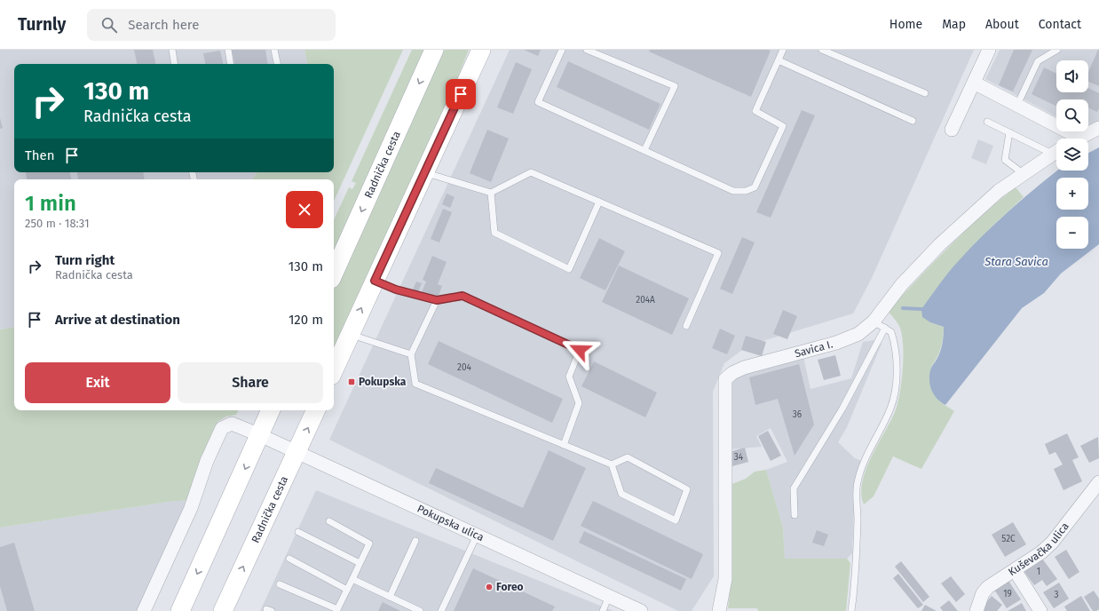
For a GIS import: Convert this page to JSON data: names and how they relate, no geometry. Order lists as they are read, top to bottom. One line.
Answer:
{"streets":{"main road":["Radnička cesta"],"street":["Savica I.","Pokupska ulica","Kuševačka ulica"]},"crossings":[["Radnička cesta","Pokupska ulica"]],"water":["Stara Savica"],"places":{"transit":["Pokupska"],"other":["Foreo"]},"house_numbers":["204A","204","36","34","52C","1","19","3"],"page":{"header":"Turnly","search":"Search here","nav":["Home","Map","About","Contact"],"map_buttons":["+","−"],"turn":["130 m","Radnička cesta"],"then":"Then","heading":["1 min","250 m · 18:31"],"list":[{"name":"Turn right","note":"Radnička cesta","value":"130 m"},{"name":"Arrive at destination","value":"120 m"}],"buttons":["Exit","Share"]}}
